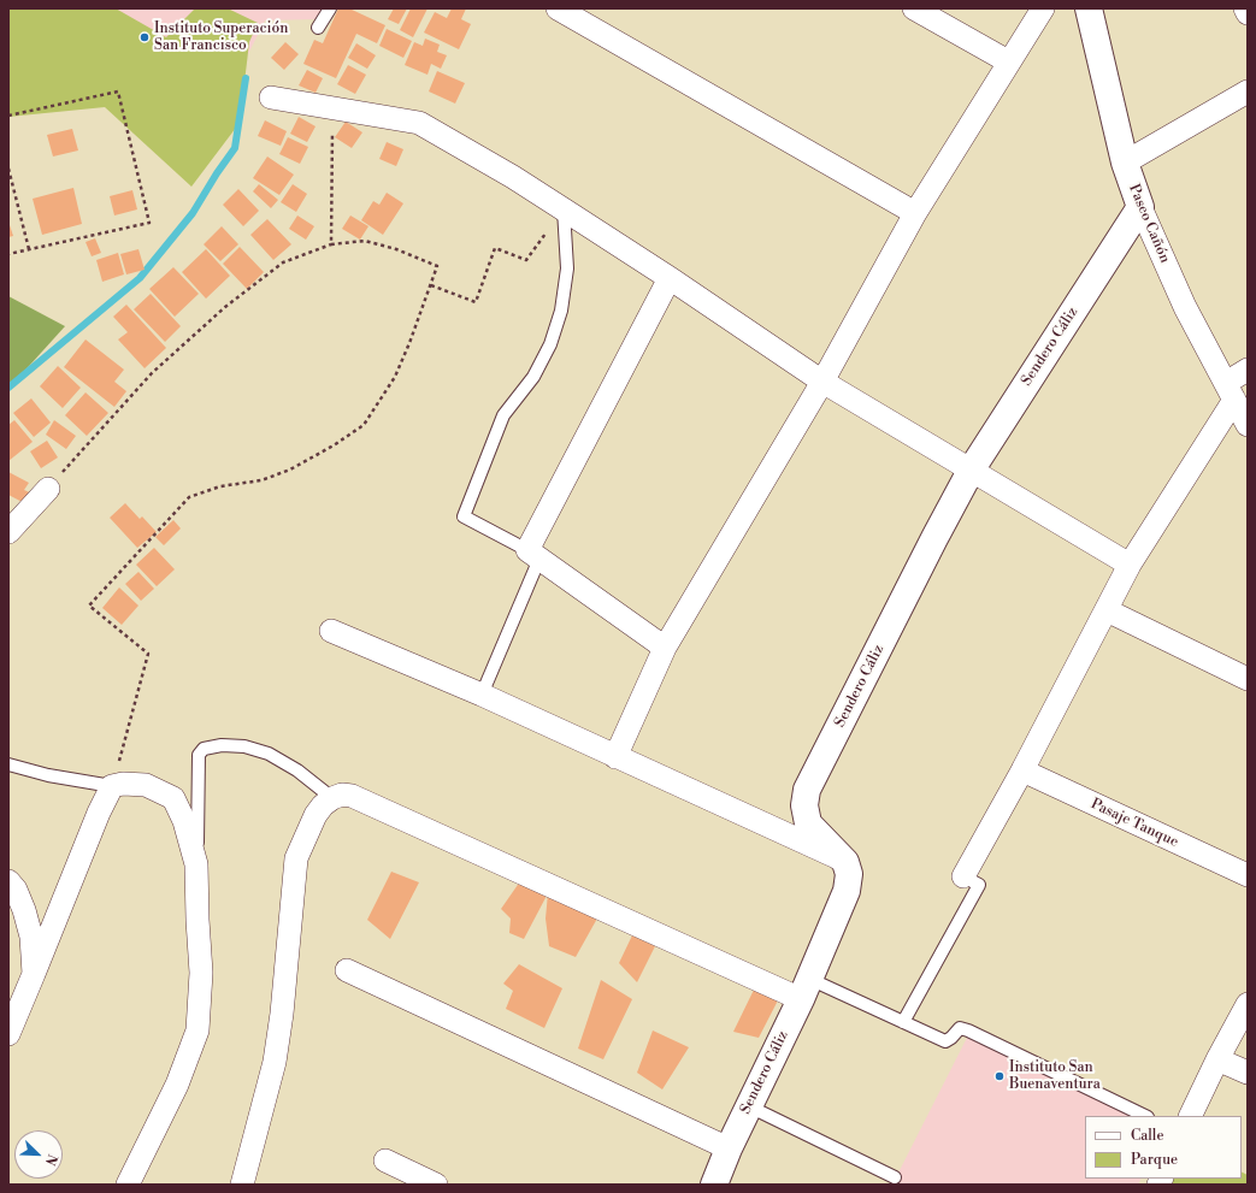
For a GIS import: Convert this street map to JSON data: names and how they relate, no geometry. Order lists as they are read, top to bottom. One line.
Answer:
{"streets":{"street":["Paseo Cañón","Sendero Cáliz","Pasaje Tanque"]},"crossings":[["Paseo Cañón","Sendero Cáliz"]],"places":["Instituto Superación San Francisco","Instituto San Buenaventura"],"legend":["Calle","Parque"],"north":"bottom right"}
